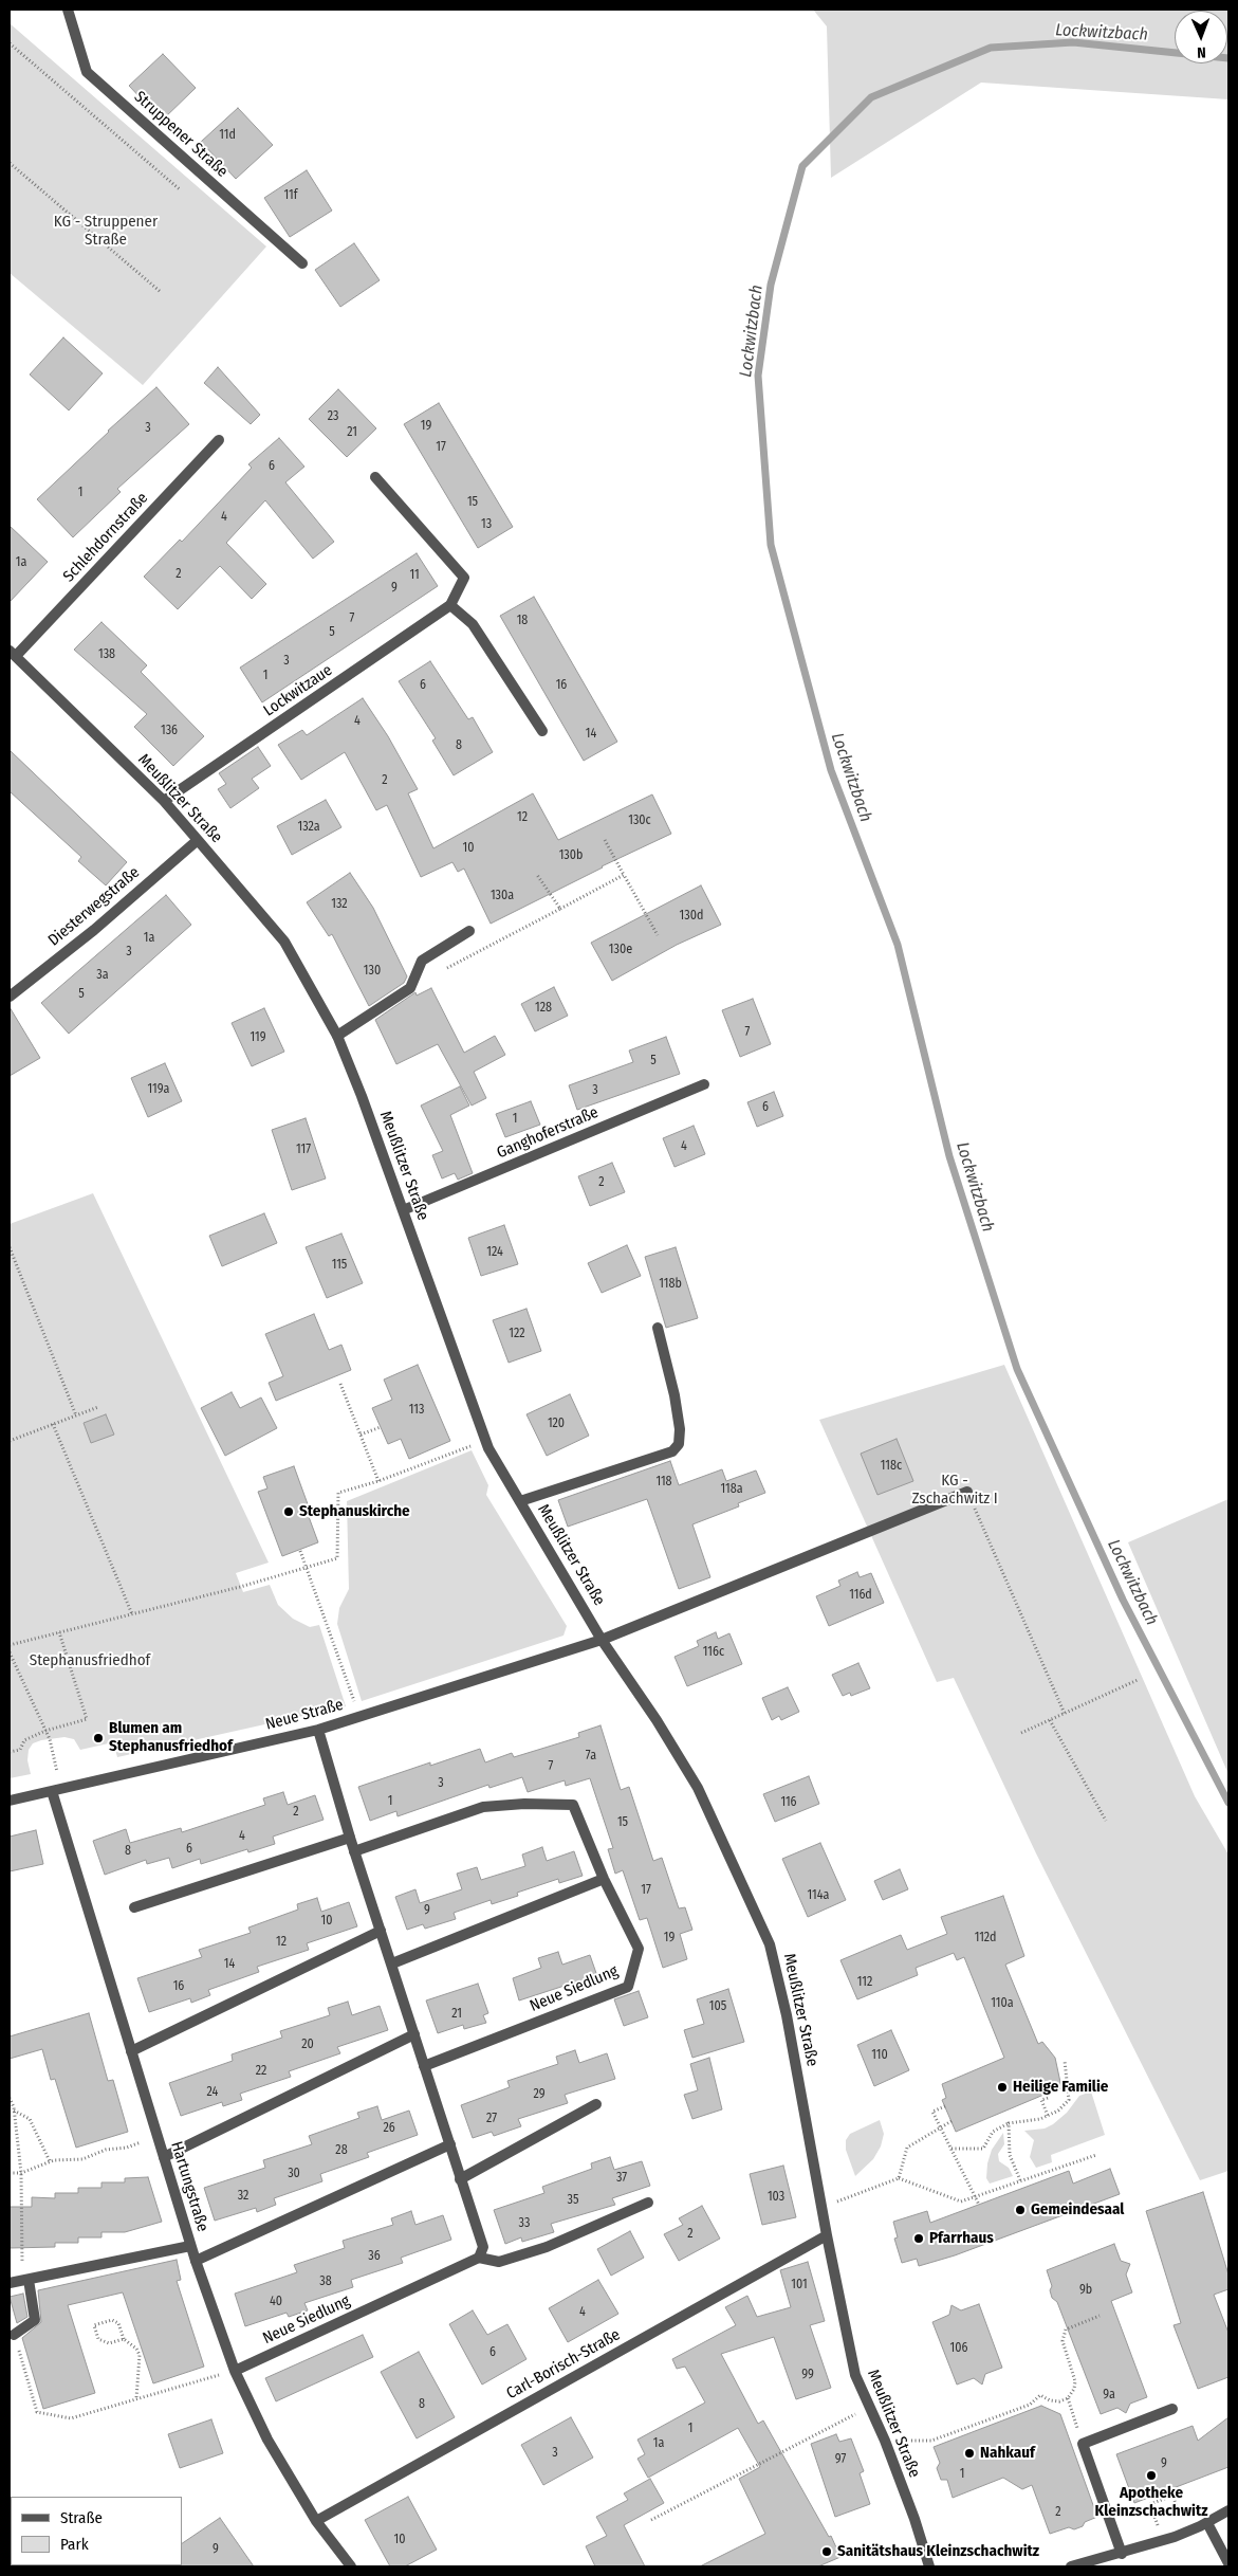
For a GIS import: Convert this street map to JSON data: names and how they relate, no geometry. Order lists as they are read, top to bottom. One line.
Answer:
{"streets":{"street":["Struppener Straße","Schlehdornstraße","Lockwitzaue","Meußlitzer Straße","Diesterwegstraße","Ganghoferstraße","Neue Straße","Neue Siedlung","Hartungstraße","Carl-Borisch-Straße"]},"crossings":[["Schlehdornstraße","Meußlitzer Straße"],["Lockwitzaue","Meußlitzer Straße"],["Meußlitzer Straße","Diesterwegstraße"],["Meußlitzer Straße","Ganghoferstraße"],["Meußlitzer Straße","Neue Straße"],["Meußlitzer Straße","Carl-Borisch-Straße"],["Neue Straße","Hartungstraße"],["Neue Siedlung","Hartungstraße"],["Hartungstraße","Carl-Borisch-Straße"]],"water":["Lockwitzbach"],"parks":["KG - Struppener Straße","KG - Zschachwitz I","Stephanusfriedhof"],"places":["Stephanuskirche","Blumen am Stephanusfriedhof","Heilige Familie","Gemeindesaal","Pfarrhaus","Nahkauf","Apotheke Kleinzschachwitz","Sanitätshaus Kleinzschachwitz"],"house_numbers":["11d","11f","23","19","3","21","17","6","1","15","4","13","1a","2","11","9","7","18","5","138","3","1","6","16","4","136","14","8","2","12","130c","132a","10","130b","130a","132","130d","1a","130e","3","130","3a","5","128","7","119","5","119a","3","6","1","4","117","2","124","115","118b","122","113","120","118c","118","118a","116d","116c","7a","7","3","1","116","2","15","4","6","8","17","114a","9","10","19","112d","12","14","112","16","110a","105","21","20","110","22","24","29","27","26","28","30","37","32","103","35","33","2","36","38","101","9b","40","4","106","6","99","9a","8","1","1a","3","97","9","1","2","10","9"],"legend":["Straße","Park"],"north":"bottom"}
